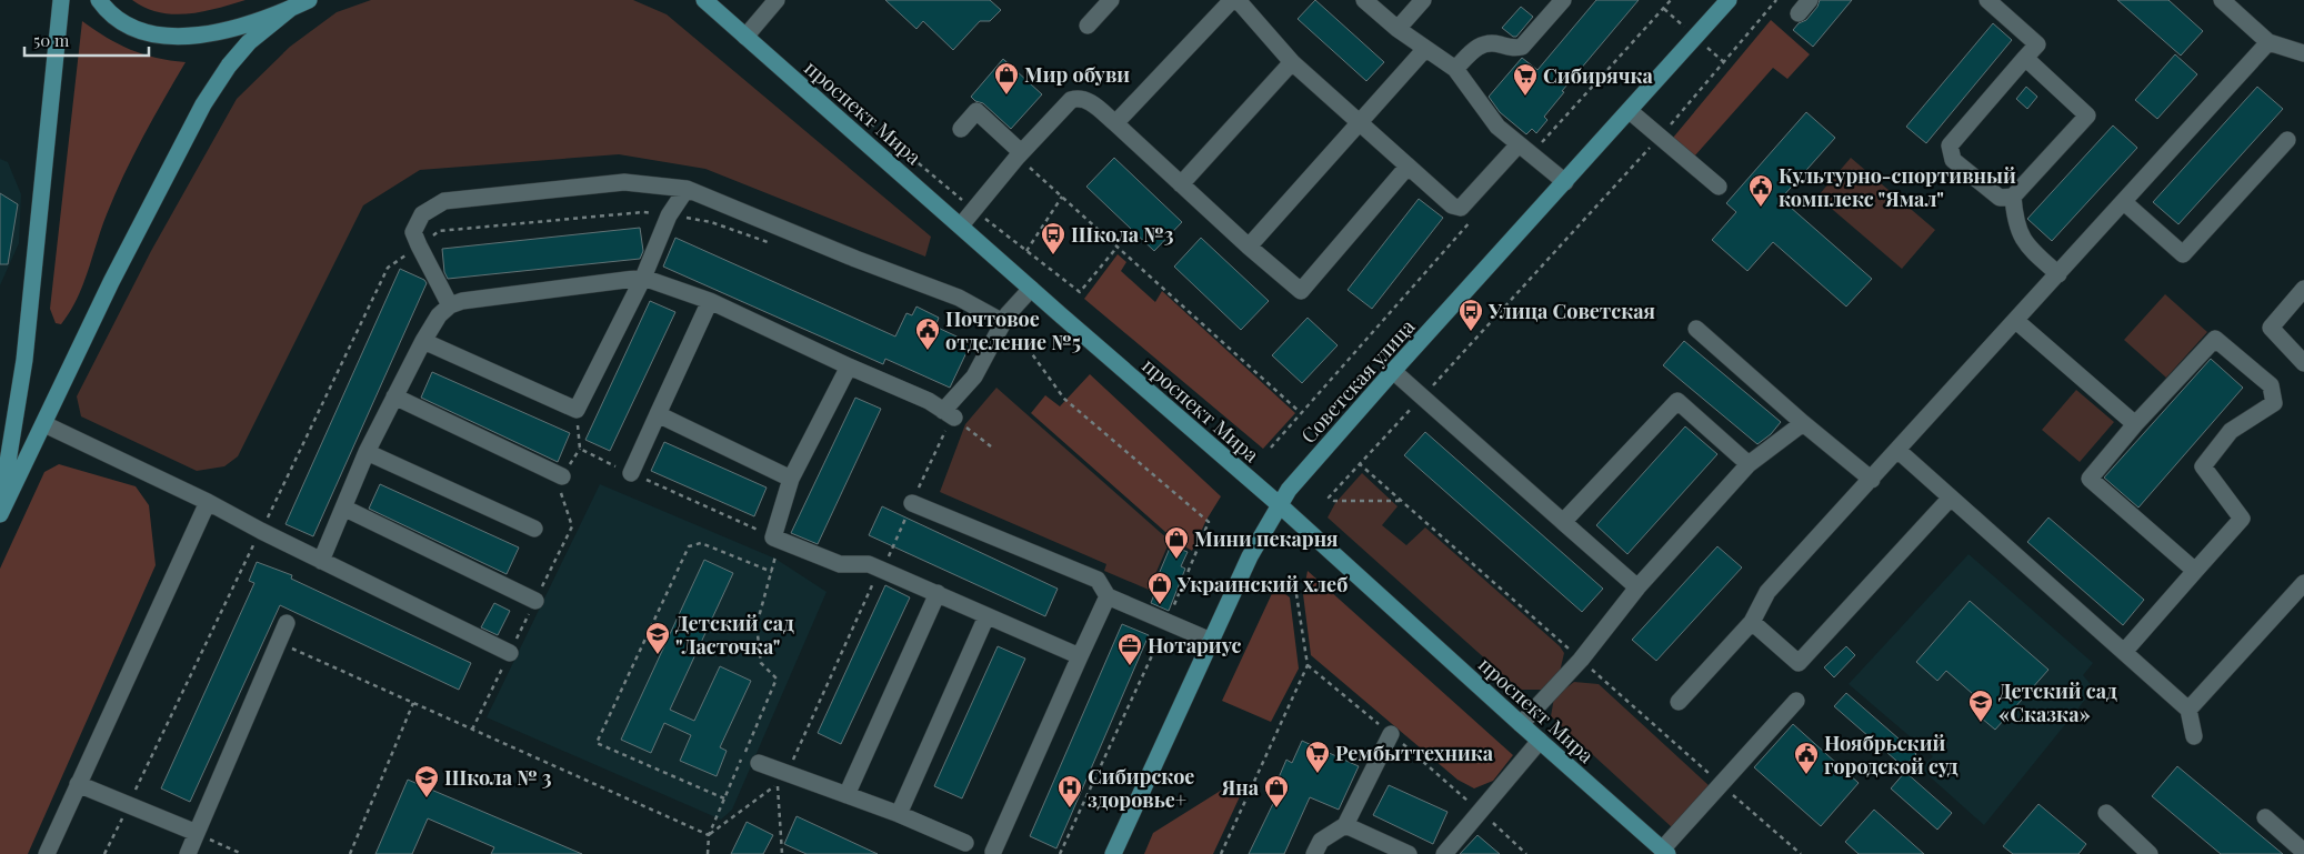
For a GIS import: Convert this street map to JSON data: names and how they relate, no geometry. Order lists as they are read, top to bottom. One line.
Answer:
{"streets":{"main road":["проспект Мира","Советская улица"]},"crossings":[["проспект Мира","Советская улица"]],"places":{"shop":["Мир обуви","Мини пекарня","Украинский хлеб","Яна"],"supermarket":["Сибирячка","Рембыттехника"],"public building":["Культурно-спортивный комплекс \"Ямал\"","Почтовое отделение №5","Ноябрьский городской суд"],"bus stop":["Школа №3","Улица Советская"],"school or university":["Детский сад \"Ласточка\"","Детский сад «Сказка»","Школа № 3"],"office":["Нотариус"],"hospital":["Сибирское здоровье+"]},"scale_bar":"50 m"}
